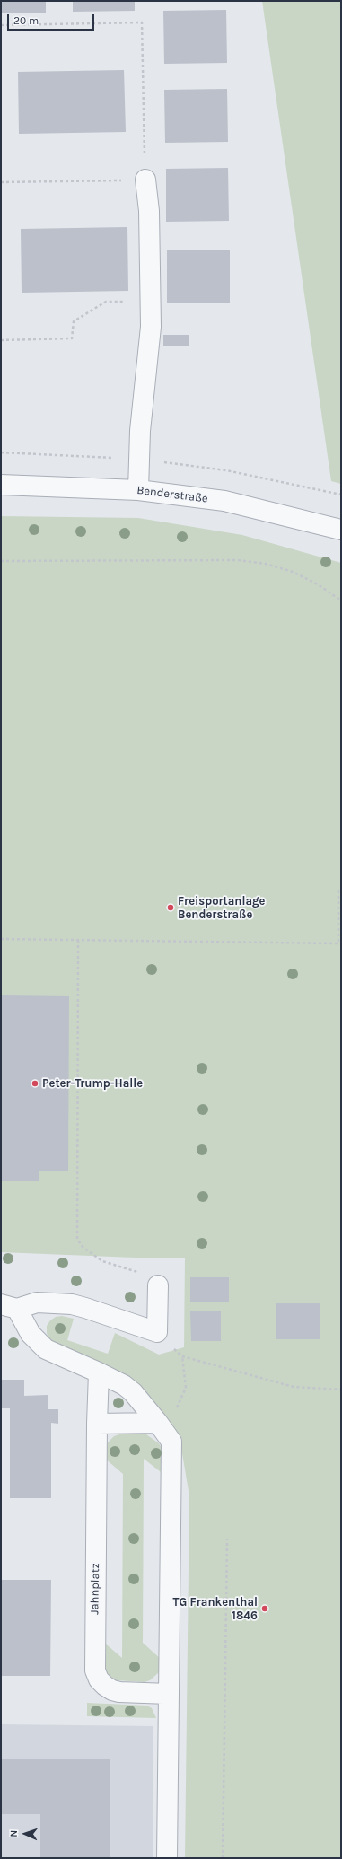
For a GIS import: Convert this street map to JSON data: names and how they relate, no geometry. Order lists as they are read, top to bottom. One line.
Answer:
{"streets":{"street":["Benderstraße","Jahnplatz"]},"places":["Freisportanlage Benderstraße","Peter-Trump-Halle","TG Frankenthal 1846"],"scale_bar":"20 m","north":"left"}
